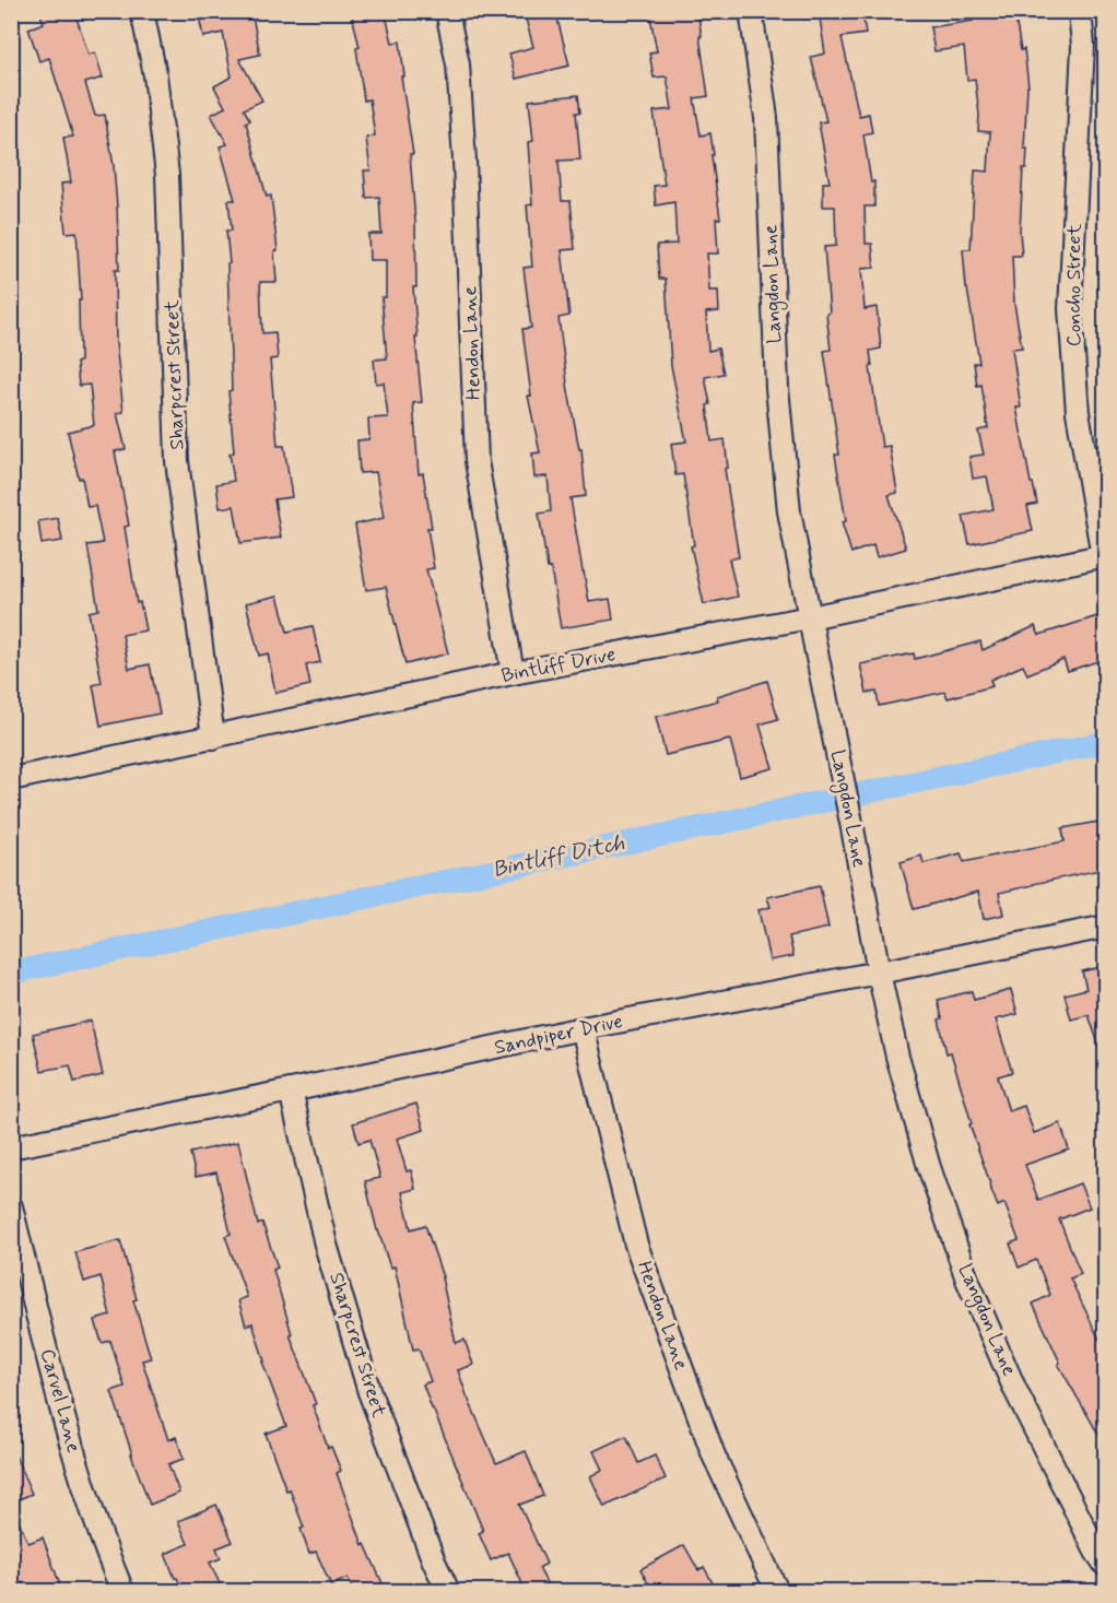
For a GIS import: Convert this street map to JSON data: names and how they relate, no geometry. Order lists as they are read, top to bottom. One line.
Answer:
{"streets":{"street":["Langdon Lane","Concho Street","Hendon Lane","Sharpcrest Street","Bintliff Drive","Sandpiper Drive","Carvel Lane"]},"crossings":[["Langdon Lane","Bintliff Drive"],["Langdon Lane","Sandpiper Drive"],["Concho Street","Bintliff Drive"],["Hendon Lane","Bintliff Drive"],["Hendon Lane","Sandpiper Drive"],["Sharpcrest Street","Bintliff Drive"],["Sharpcrest Street","Sandpiper Drive"]],"water":["Bintliff Ditch"]}
